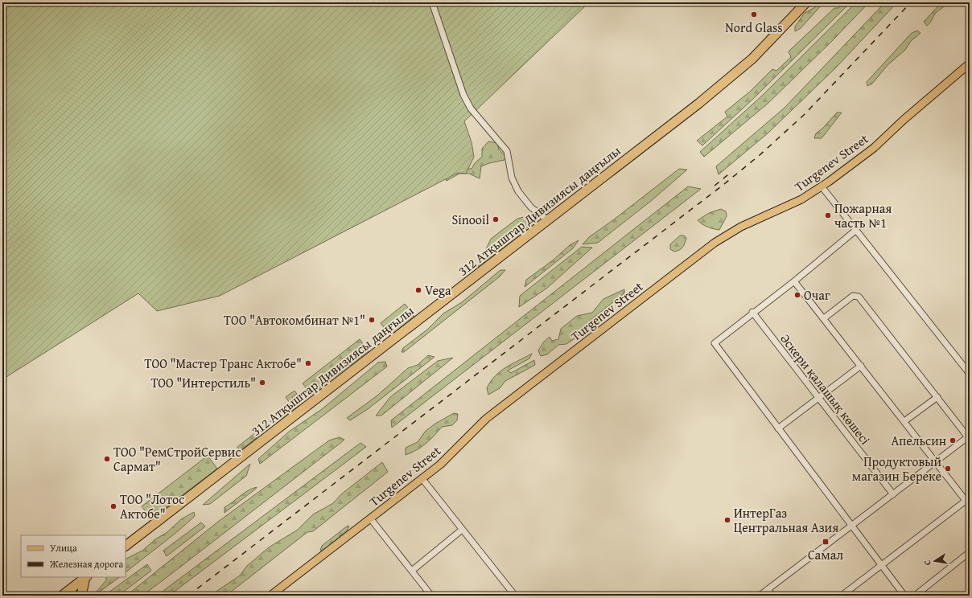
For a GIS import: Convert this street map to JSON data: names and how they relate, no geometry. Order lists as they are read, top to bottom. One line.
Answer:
{"streets":{"highway":["312 Атқыштар Дивизиясы даңғылы"],"main road":["Turgenev Street"],"street":["Әскери қалашық көшесі"]},"places":{"other":["Nord Glass","Пожарная часть №1","Sinooil","Vega","Очаг","ТОО \"Автокомбинат №1\"","ТОО \"Мастер Транс Актобе\"","ТОО \"Интерстиль\"","Апельсин","ТОО \"РемСтройСервис Сармат\"","Продуктовый магазин Береке","ТОО \"Лотос Актобе\"","ИнтерГаз Центральная Азия"],"transit":["Самал"]},"legend":["Улица","Железная дорога"],"north":"left"}
